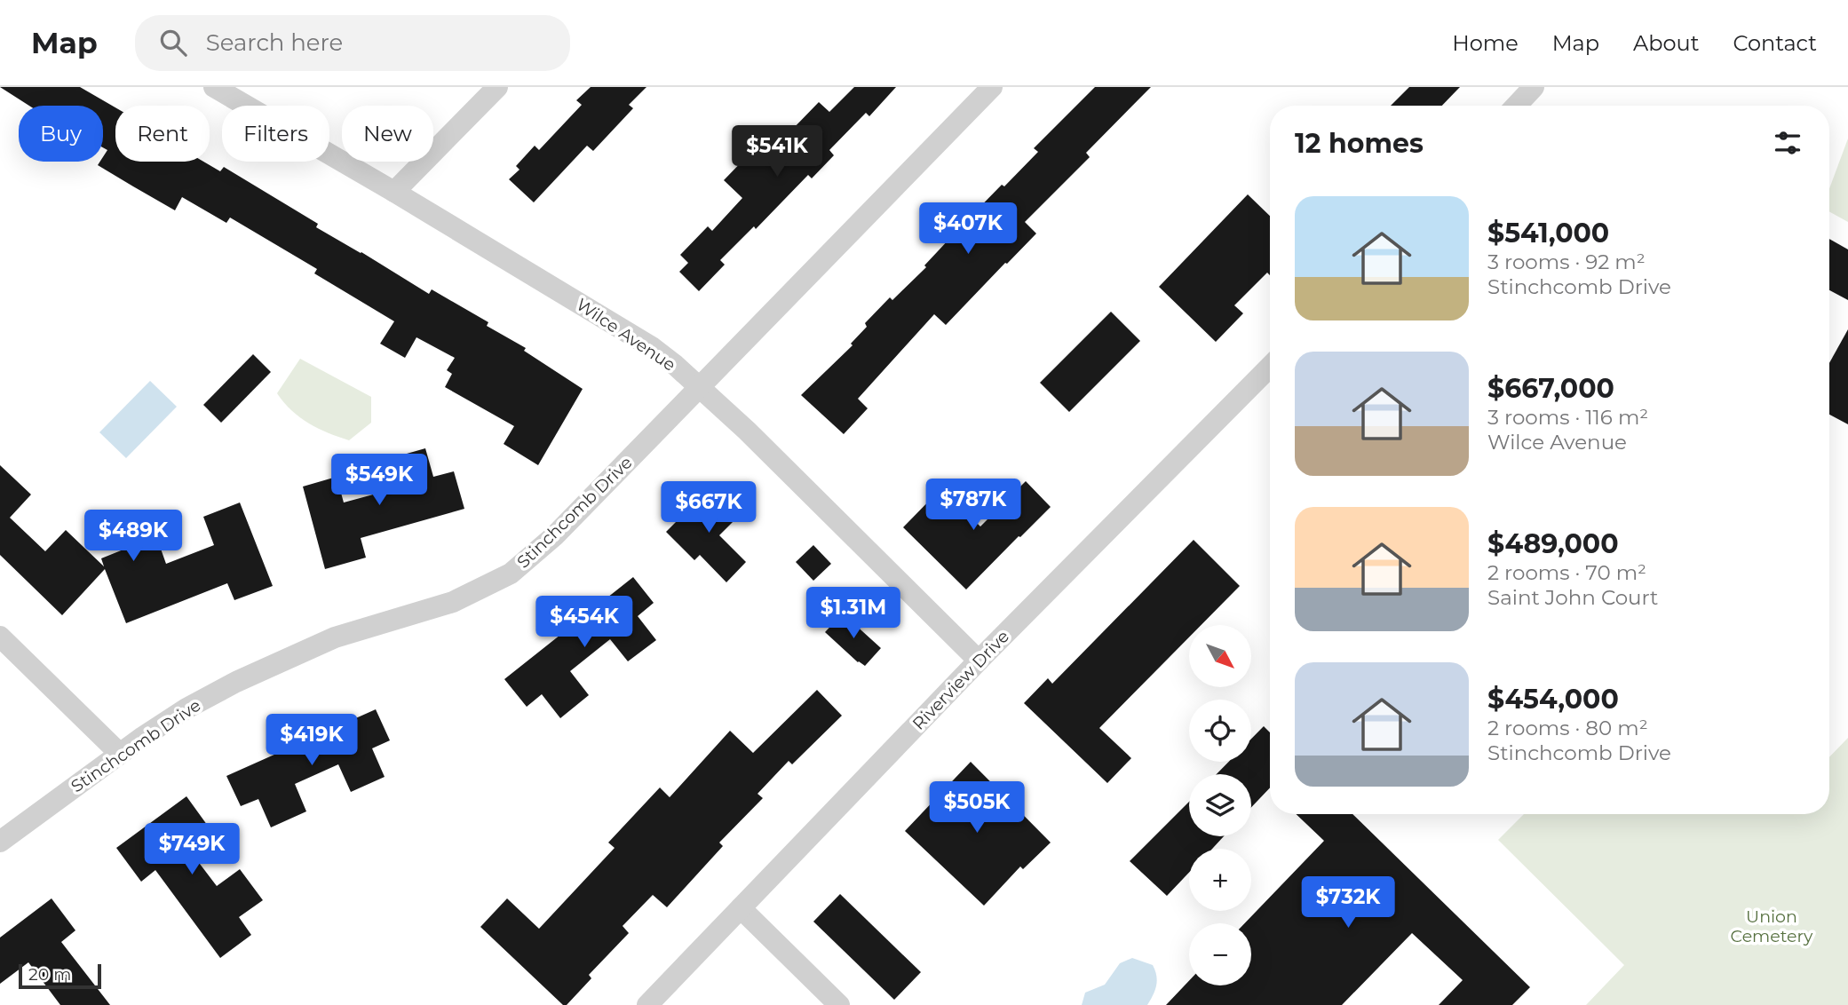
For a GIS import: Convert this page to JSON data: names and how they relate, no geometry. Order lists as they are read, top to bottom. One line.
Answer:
{"streets":{"street":["Wilce Avenue","Stinchcomb Drive","Riverview Drive"]},"crossings":[["Wilce Avenue","Stinchcomb Drive"],["Wilce Avenue","Riverview Drive"]],"parks":["Union Cemetery"],"scale_bar":"20 m","north":"bottom right","page":{"header":"Map","search":"Search here","nav":["Home","Map","About","Contact"],"chip":["Buy","Rent","Filters","New"],"heading":"12 homes","price":["$541K","$407K","$549K","$787K","$667K","$489K","$1.31M","$454K","$419K","$505K","$749K","$732K"],"list":[{"name":"$541,000","note":"3 rooms · 92 m² · Stinchcomb Drive"},{"name":"$667,000","note":"3 rooms · 116 m² · Wilce Avenue"},{"name":"$489,000","note":"2 rooms · 70 m² · Saint John Court"},{"name":"$454,000","note":"2 rooms · 80 m² · Stinchcomb Drive"}],"map_buttons":["+","−"],"scale":"20 m"}}
